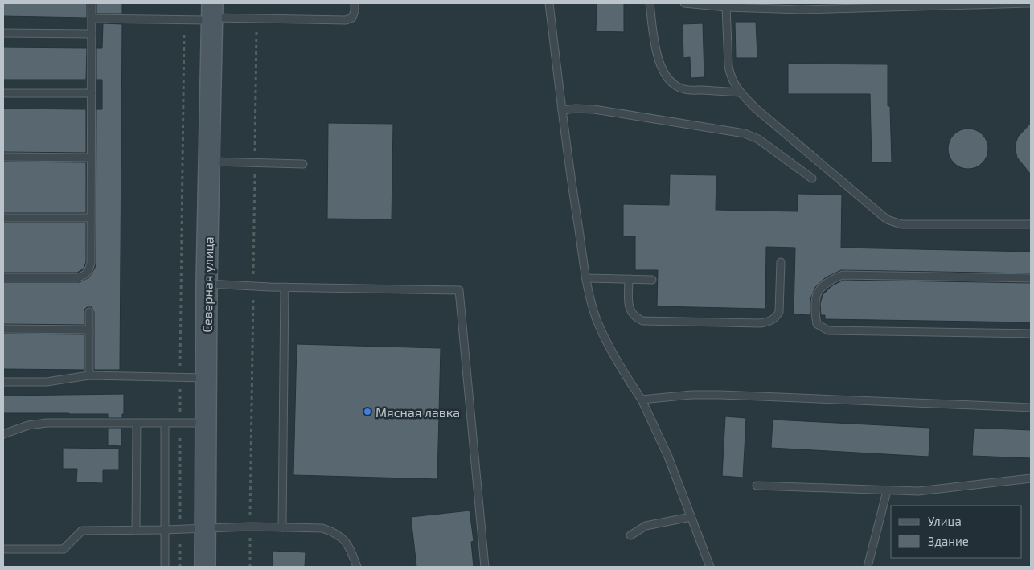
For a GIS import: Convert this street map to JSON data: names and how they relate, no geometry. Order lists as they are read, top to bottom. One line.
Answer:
{"streets":{"main road":["Северная улица"]},"places":["Мясная лавка"],"legend":["Улица","Здание"]}
